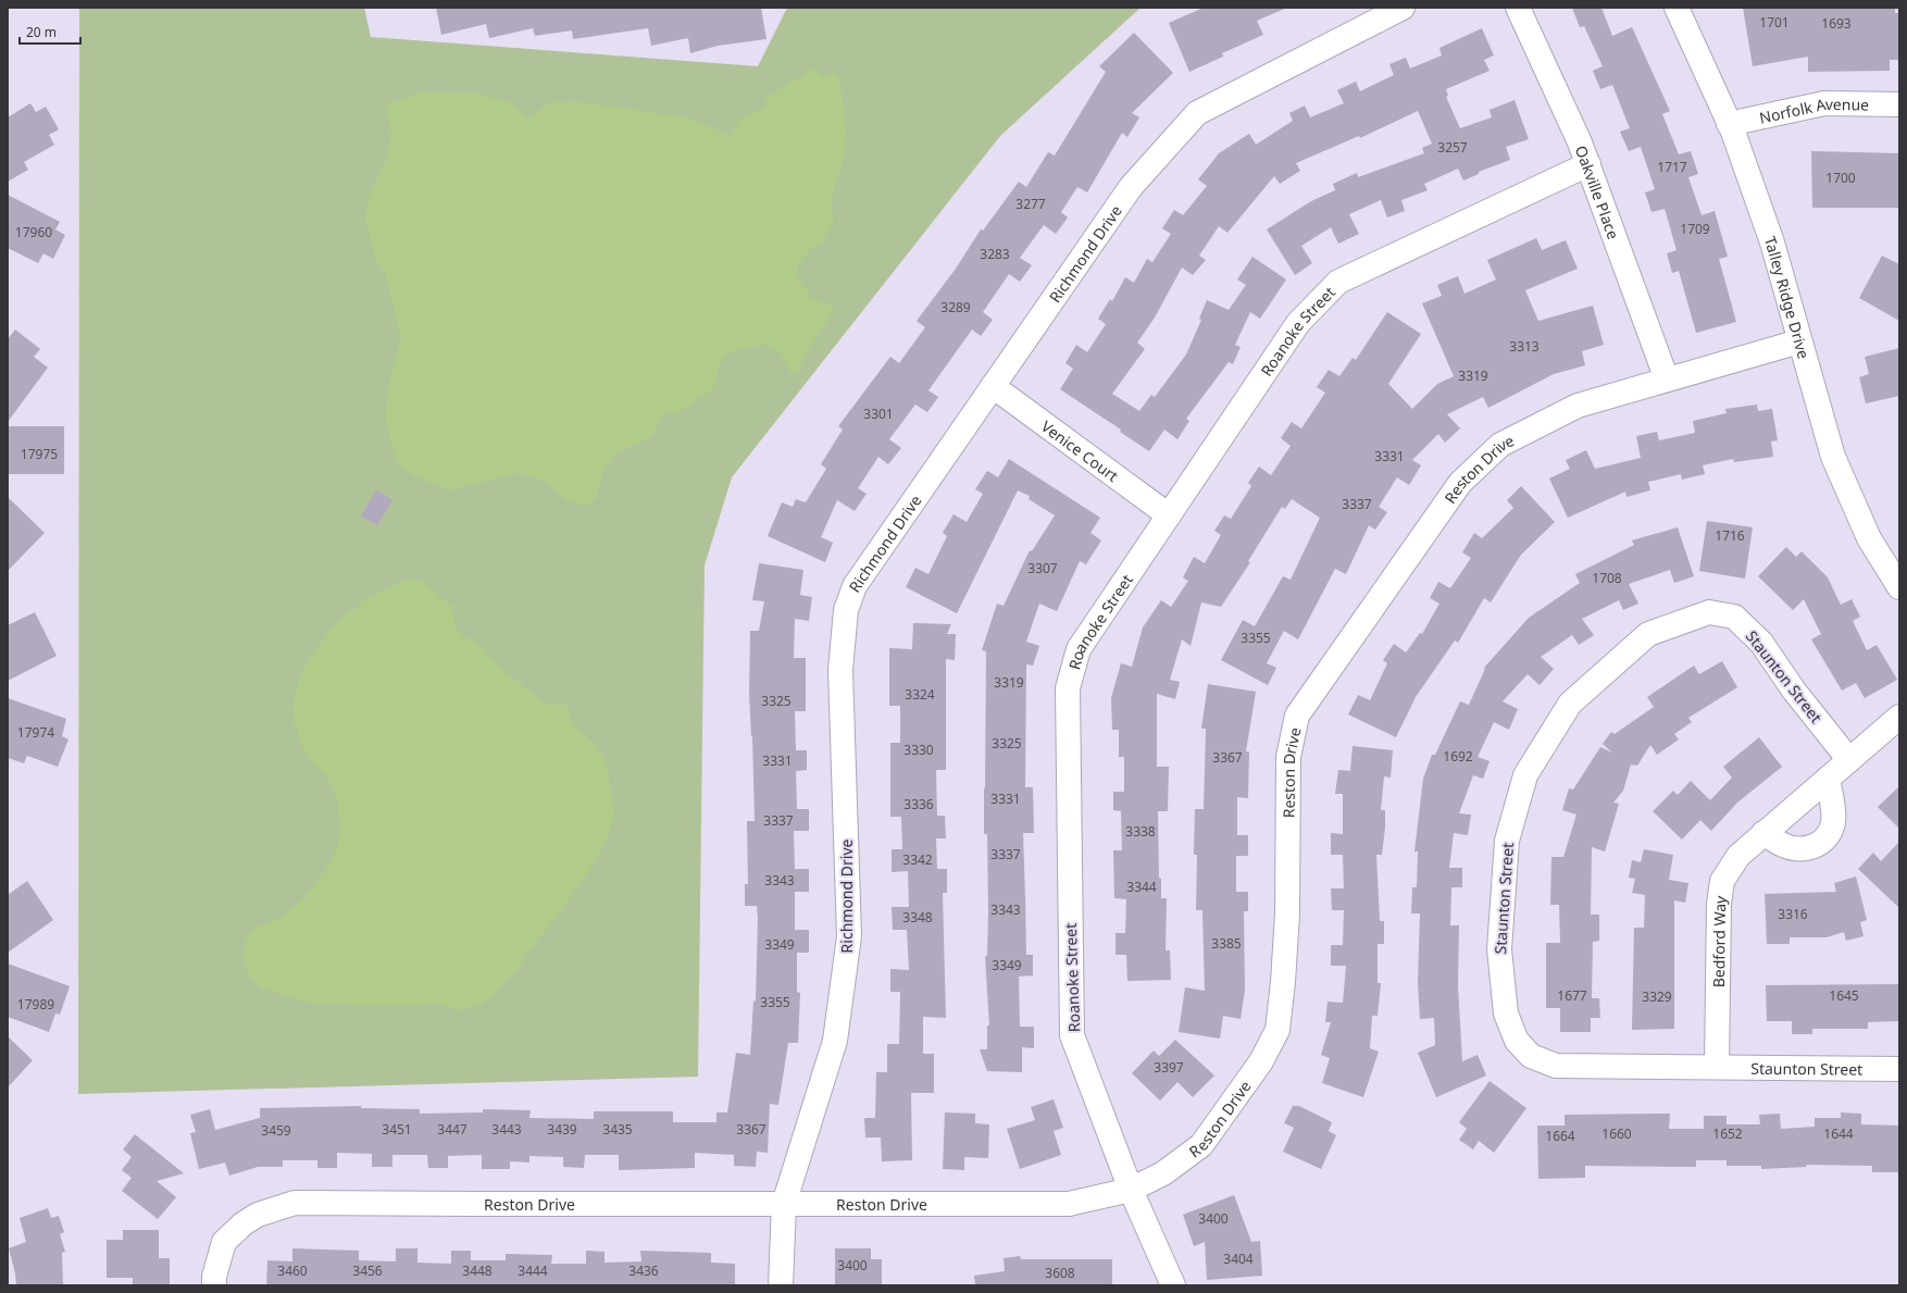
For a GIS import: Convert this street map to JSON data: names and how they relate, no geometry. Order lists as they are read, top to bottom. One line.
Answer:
{"streets":{"street":["Norfolk Avenue","Oakville Place","Richmond Drive","Talley Ridge Drive","Roanoke Street","Venice Court","Reston Drive","Staunton Street","Bedford Way"]},"crossings":[["Norfolk Avenue","Talley Ridge Drive"],["Oakville Place","Roanoke Street"],["Oakville Place","Reston Drive"],["Richmond Drive","Venice Court"],["Richmond Drive","Reston Drive"],["Talley Ridge Drive","Reston Drive"],["Roanoke Street","Venice Court"],["Roanoke Street","Reston Drive"],["Staunton Street","Bedford Way"]],"house_numbers":["1701","1693","3257","1717","1700","3277","1709","17960","3283","3289","3313","3319","3301","17975","3331","3337","1716","3307","1708","3355","3319","3324","3325","17974","3325","3330","1692","3367","3331","3331","3336","3337","3338","3337","3342","3343","3344","3343","3316","3348","3385","3349","3349","1677","1645","3329","3355","17989","3397","3451","3447","3443","3439","3435","3367","3459","1660","1652","1644","1664","3400","3404","3400","3460","3456","3448","3444","3436","3608"],"scale_bar":"20 m"}
